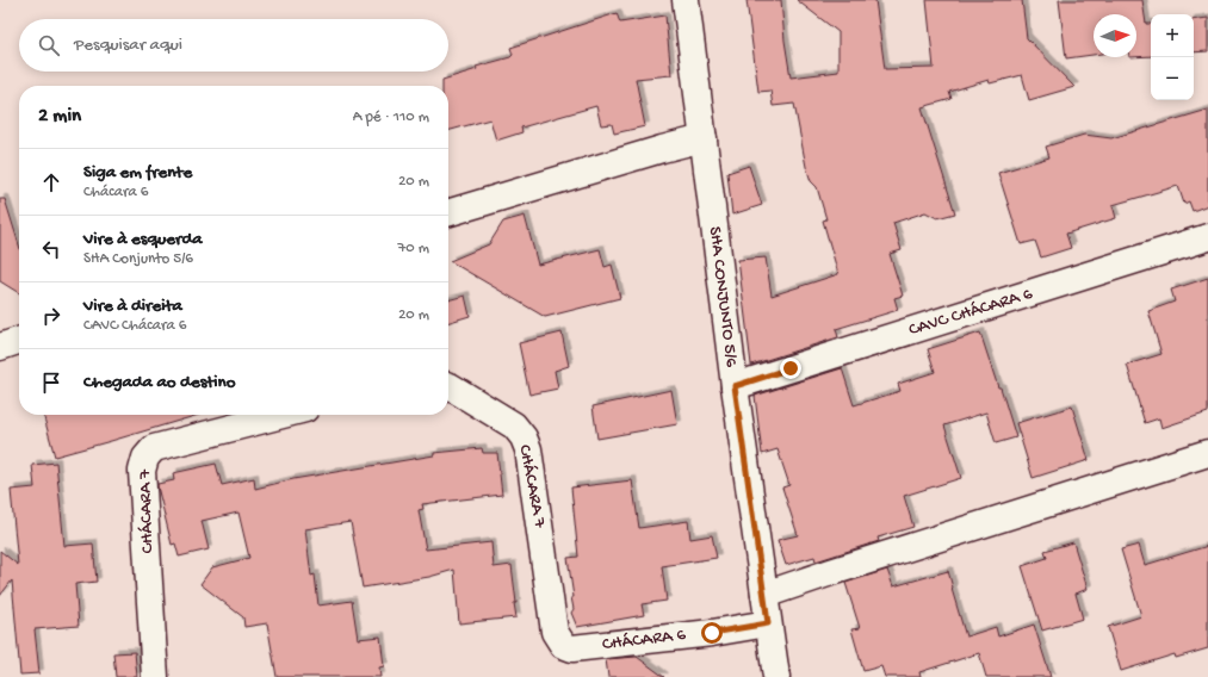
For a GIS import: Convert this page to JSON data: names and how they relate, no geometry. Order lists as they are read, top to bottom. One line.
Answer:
{"streets":{"street":["SHA CONJUNTO 5/6","CAVC CHÁCARA 6","CHÁCARA 7","CHÁCARA 6"]},"crossings":[["SHA CONJUNTO 5/6","CAVC CHÁCARA 6"],["SHA CONJUNTO 5/6","CHÁCARA 6"],["CHÁCARA 7","CHÁCARA 6"]],"north":"right","page":{"map_buttons":["+","−"],"search":"Pesquisar aqui","heading":["2 min","A pé · 110 m"],"list":[["Siga em frente","Chácara 6","20 m"],["Vire à esquerda","SHA Conjunto 5/6","70 m"],["Vire à direita","CAVC Chácara 6","20 m"],"Chegada ao destino"]}}
